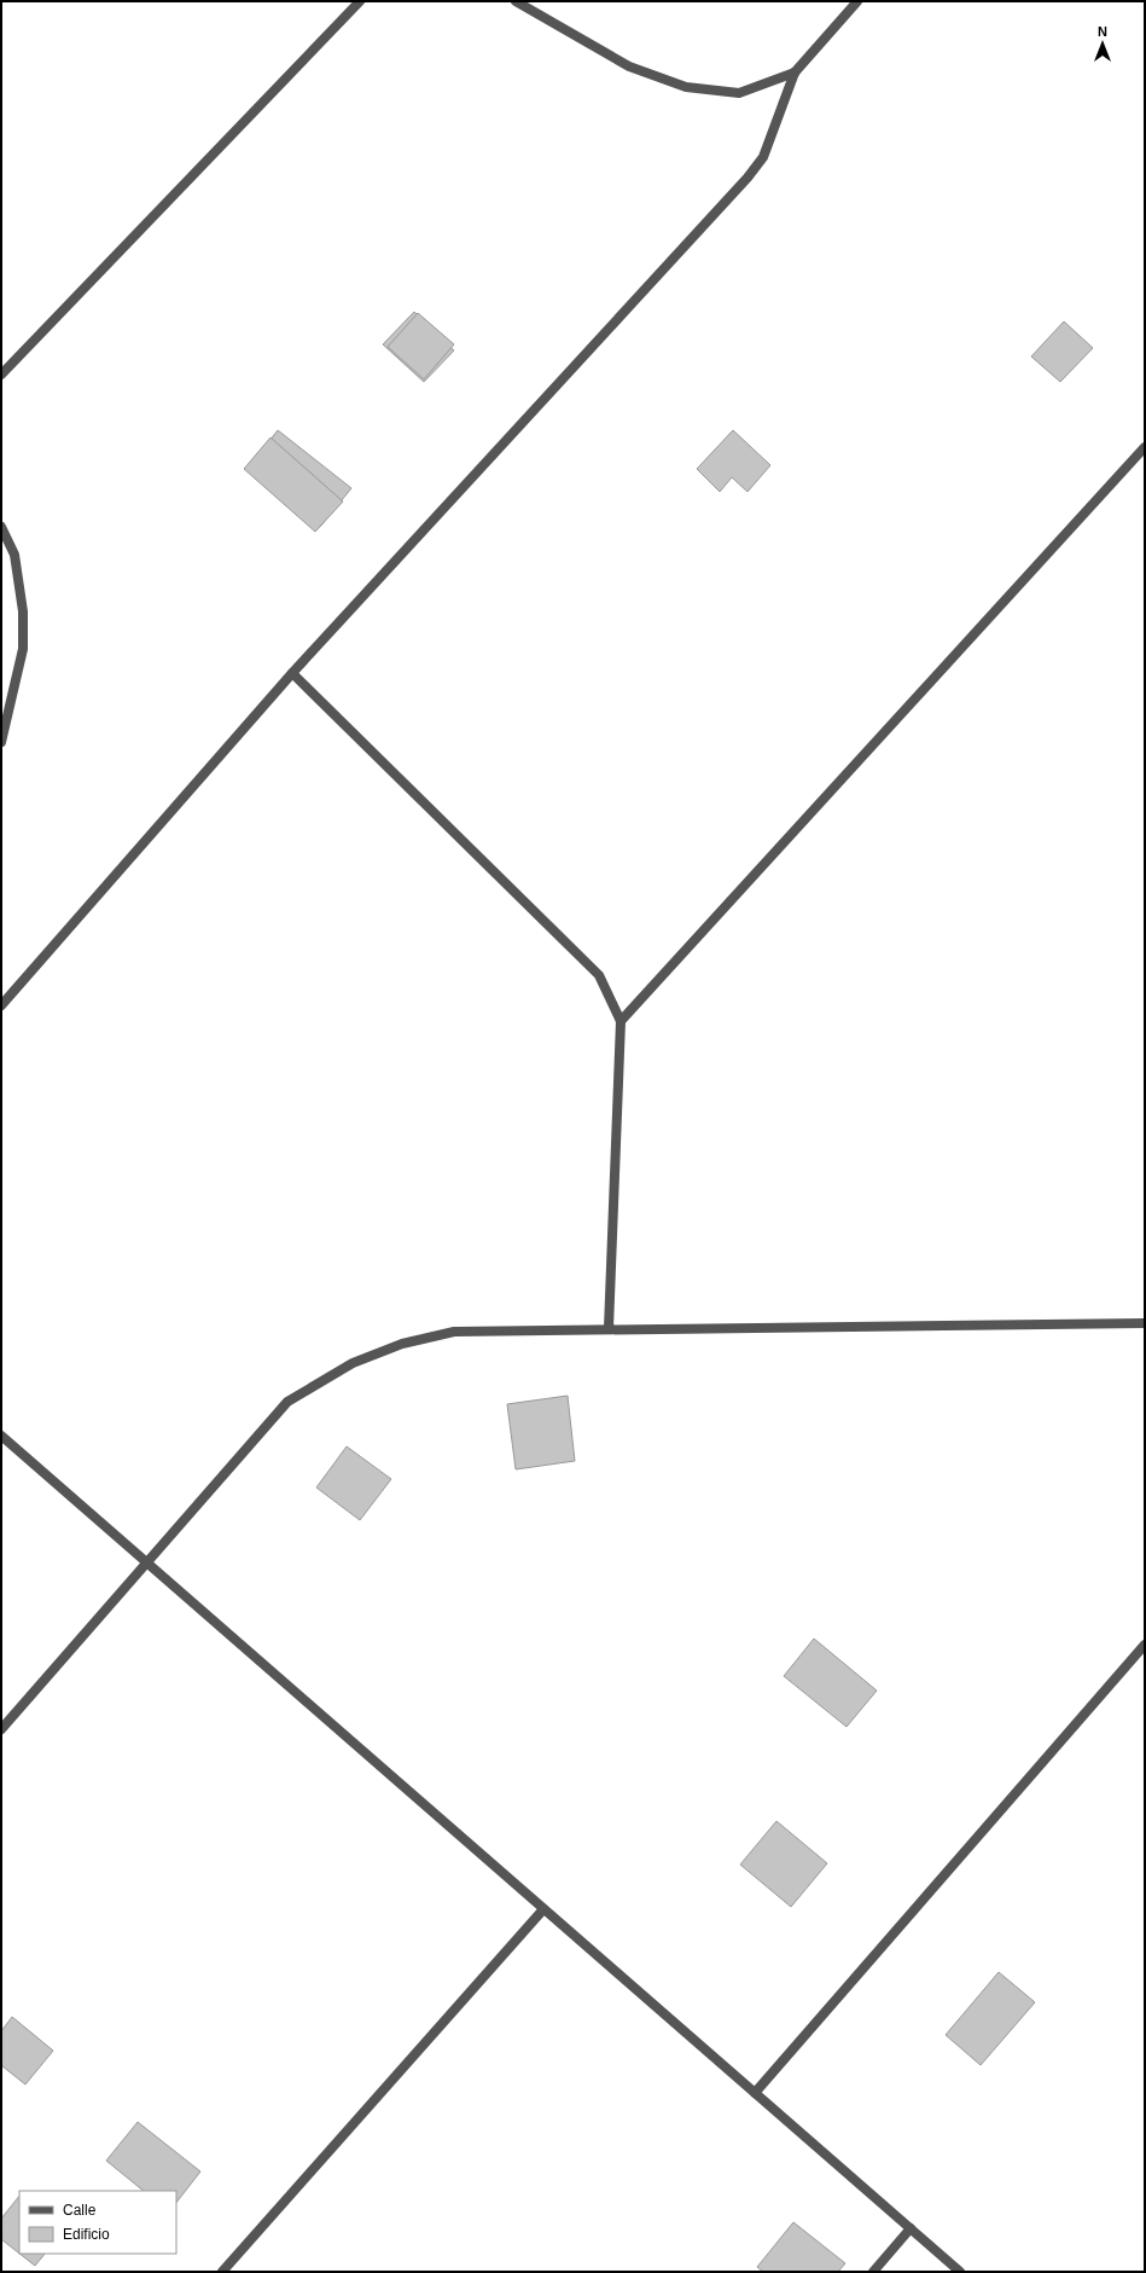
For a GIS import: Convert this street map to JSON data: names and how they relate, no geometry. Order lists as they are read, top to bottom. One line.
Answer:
{"legend":["Calle","Edificio"],"north":"top"}
